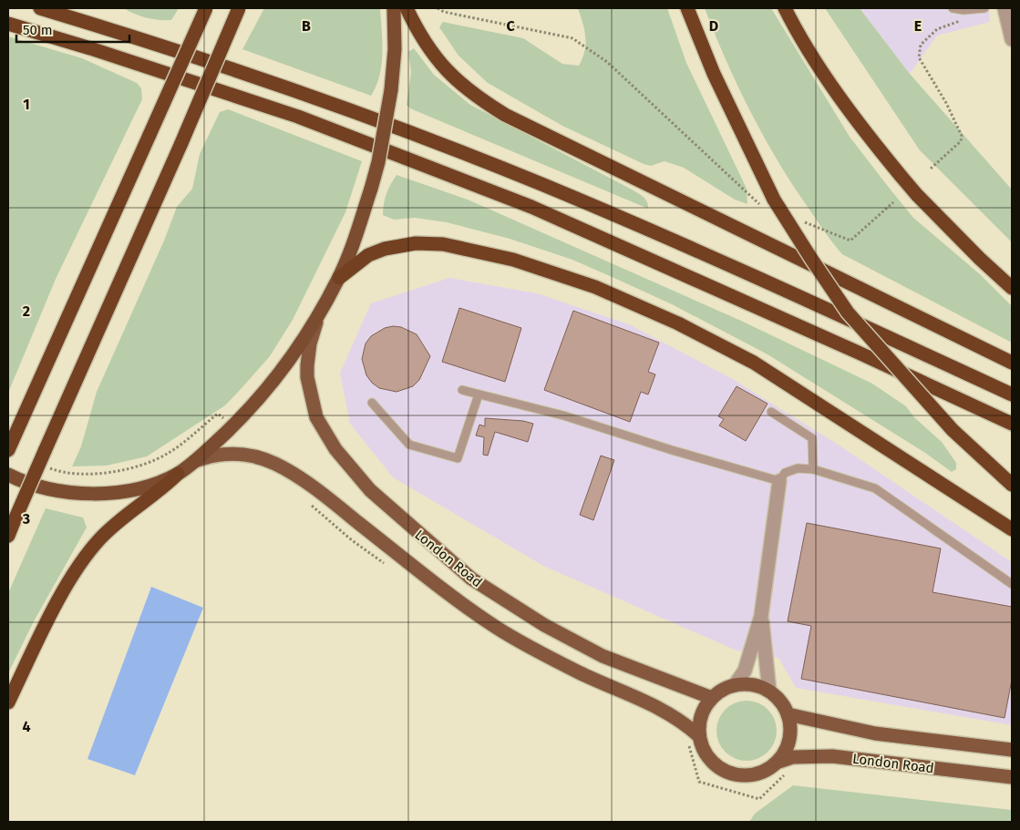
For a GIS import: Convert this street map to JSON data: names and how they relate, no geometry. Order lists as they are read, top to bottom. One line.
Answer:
{"streets":{"main road":["London Road"]},"scale_bar":"50 m","grid":{"columns":["B","C","D","E"],"rows":["1","2","3","4"]}}
